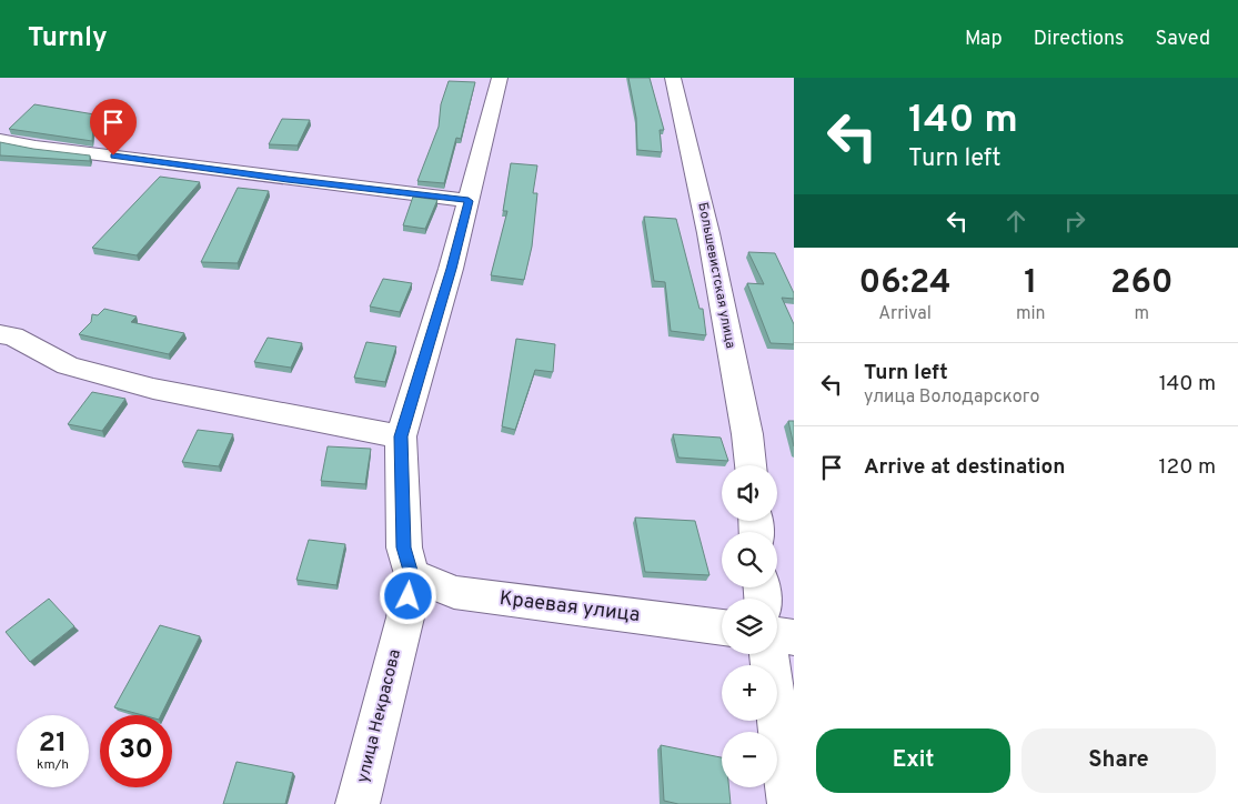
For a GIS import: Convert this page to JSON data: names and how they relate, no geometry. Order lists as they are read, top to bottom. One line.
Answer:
{"streets":{"street":["Большевистская улица","Краевая улица","улица Некрасова"]},"crossings":[["Краевая улица","улица Некрасова"]],"page":{"header":"Turnly","nav":["Map","Directions","Saved"],"turn":["140 m","Turn left"],"eta":["06:24","Arrival","1","min","260","m"],"list":[{"name":"Turn left","note":"улица Володарского","value":"140 m"},{"name":"Arrive at destination","value":"120 m"}],"map_buttons":["+","−"],"speed":"21 km/h","limit":"30","buttons":["Exit","Share"]}}
